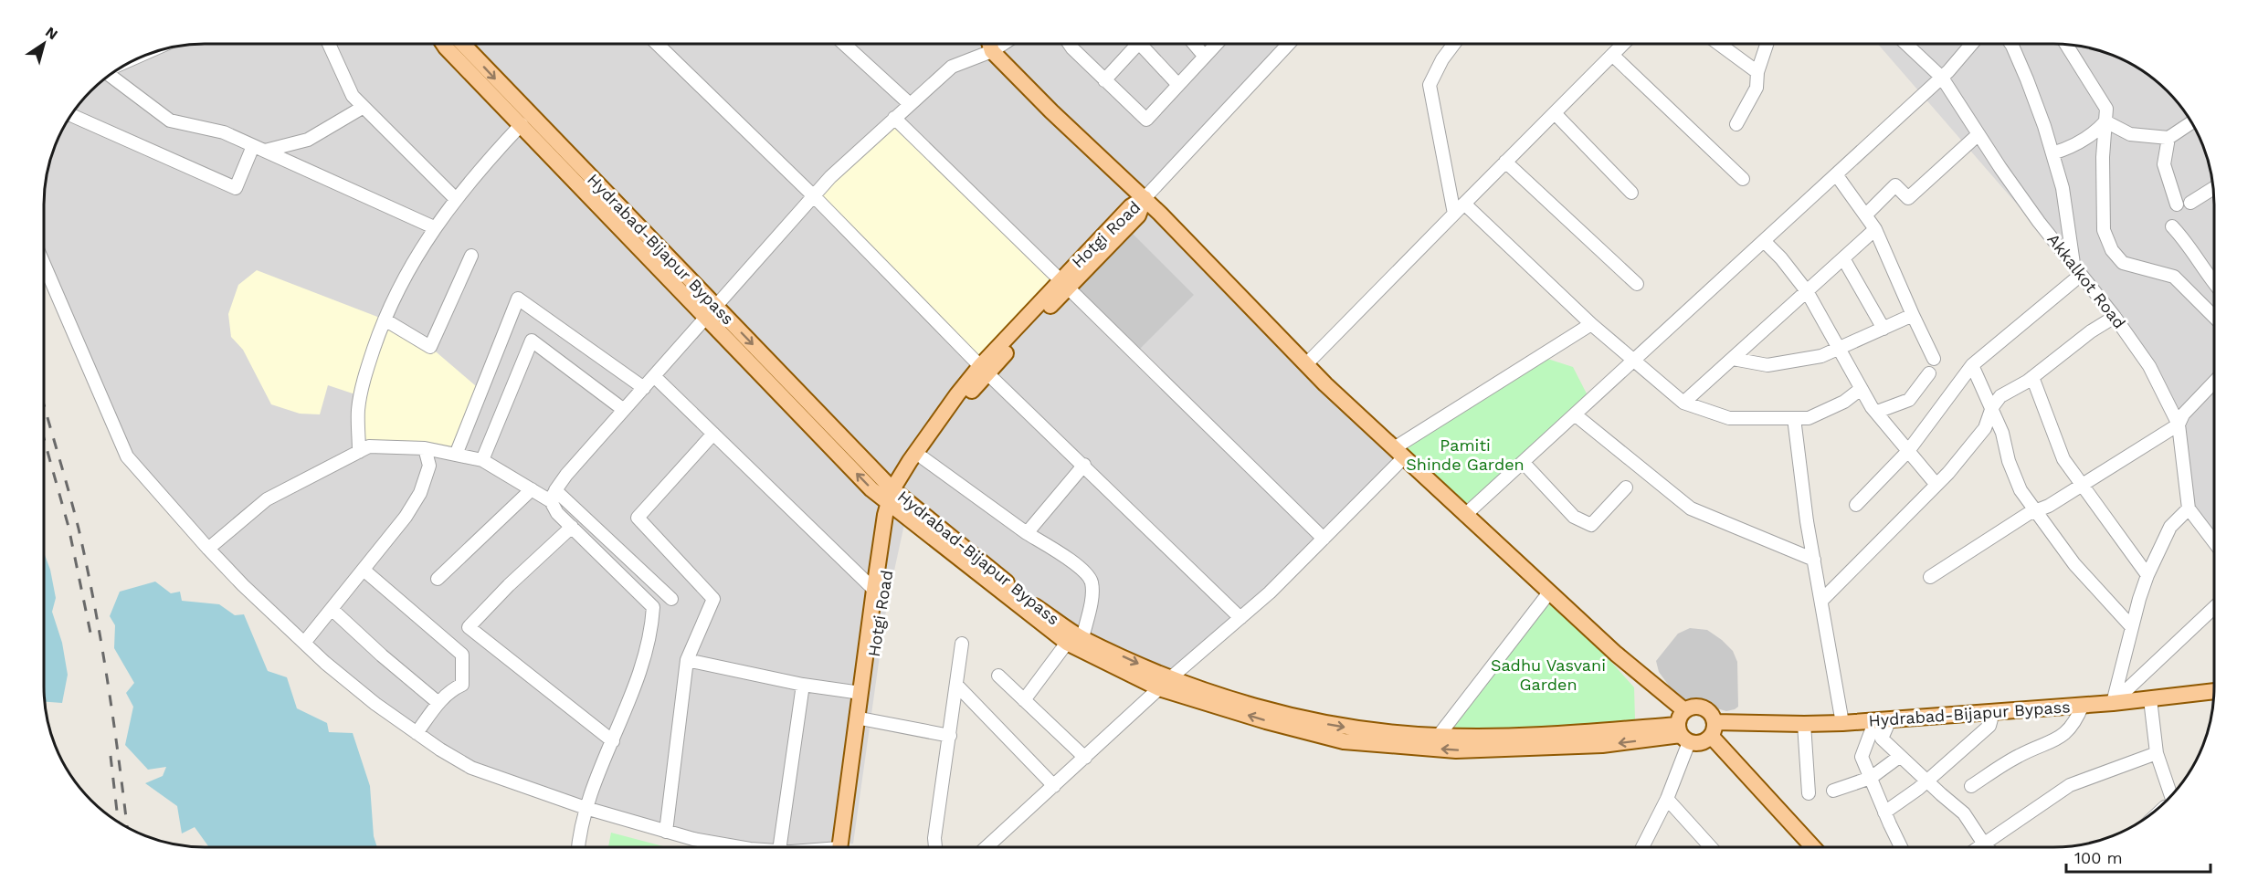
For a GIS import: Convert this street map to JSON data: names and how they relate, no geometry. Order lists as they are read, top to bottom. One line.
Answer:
{"streets":{"main road":["Hotgi Road","Hydrabad-Bijapur Bypass"],"street":["Akkalkot Road"]},"crossings":[["Hotgi Road","Hydrabad-Bijapur Bypass"]],"parks":["Pamiti Shinde Garden","Sadhu Vasvani Garden"],"scale_bar":"100 m","north":"top right"}
